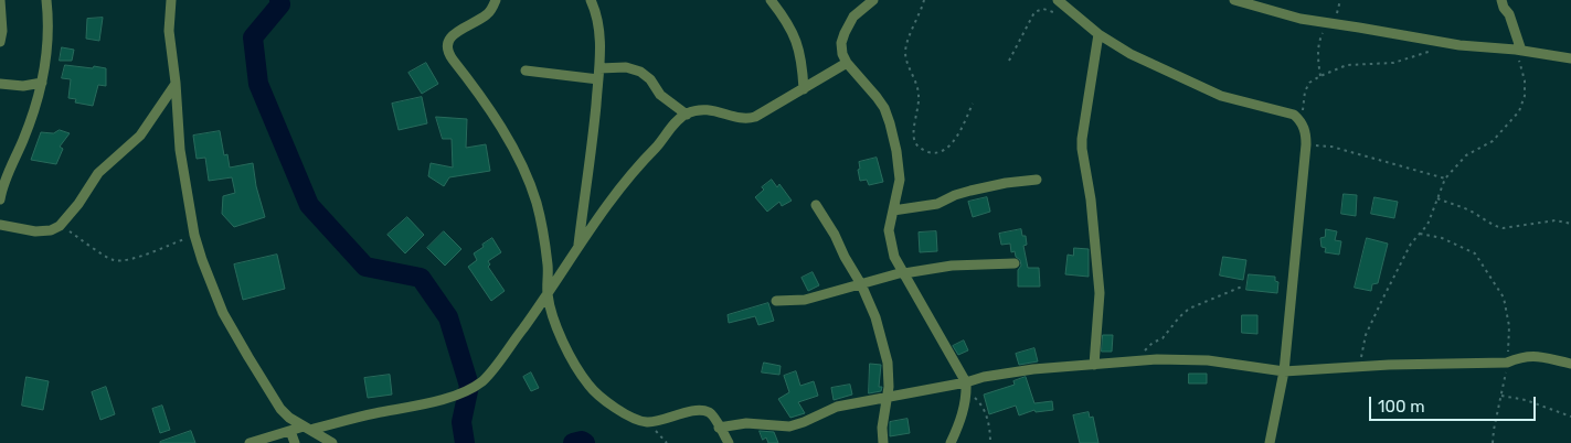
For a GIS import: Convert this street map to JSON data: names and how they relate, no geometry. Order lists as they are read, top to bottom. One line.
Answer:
{"scale_bar":"100 m"}
